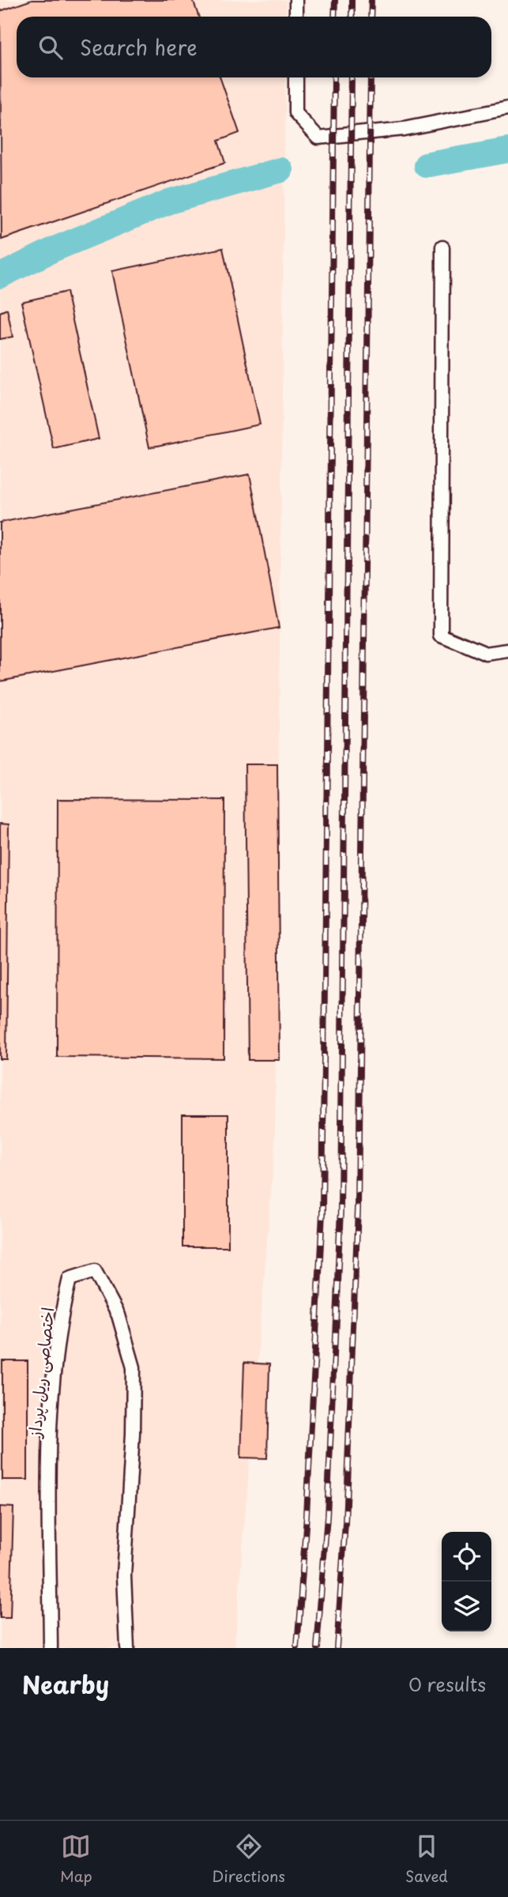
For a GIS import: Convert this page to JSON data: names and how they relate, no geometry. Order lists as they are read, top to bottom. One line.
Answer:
{"streets":{"lane":["اختصاصی ریل پرداز"]},"page":{"search":"Search here","heading":["Nearby","0 results"],"nav":["Map","Directions","Saved"]}}
